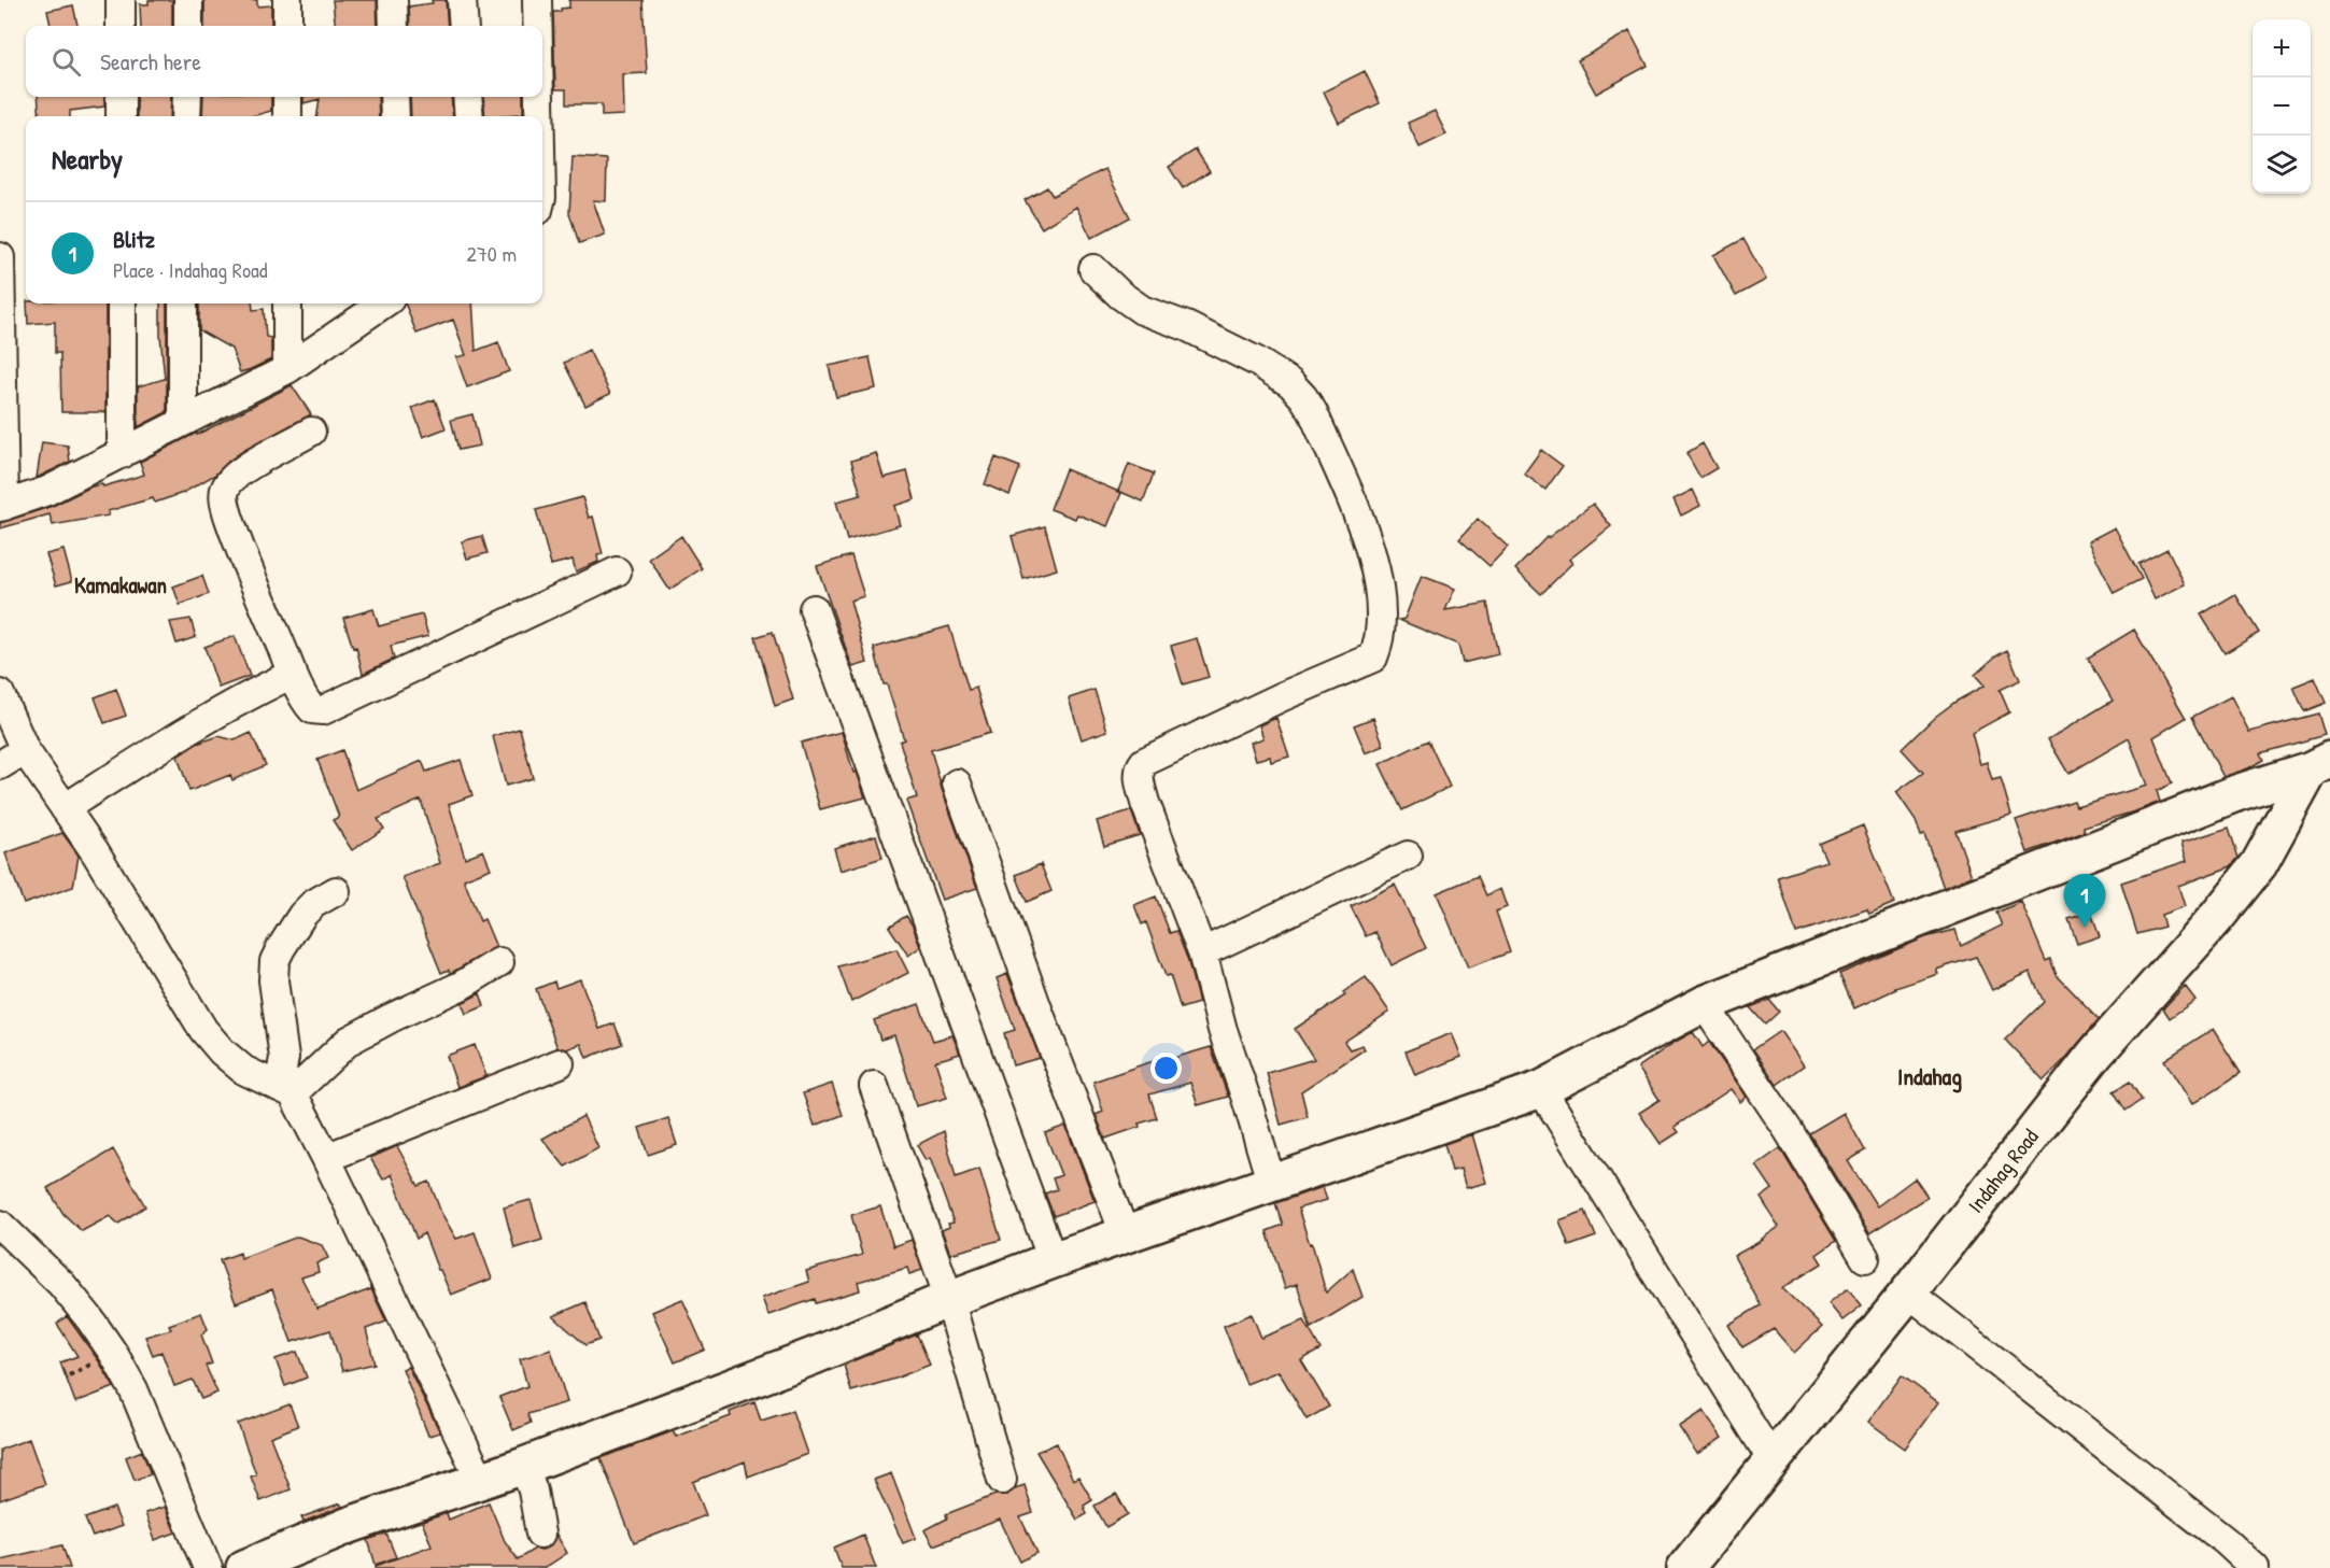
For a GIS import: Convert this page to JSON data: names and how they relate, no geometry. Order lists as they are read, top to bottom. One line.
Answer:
{"streets":{"main road":["Indahag Road"]},"districts":["Kamakawan","Indahag"],"page":{"map_buttons":["+","−"],"search":"Search here","heading":"Nearby","list":[{"mark":"1","name":"Blitz","note":"Place · Indahag Road","value":"270 m"}],"pins":"1"}}
